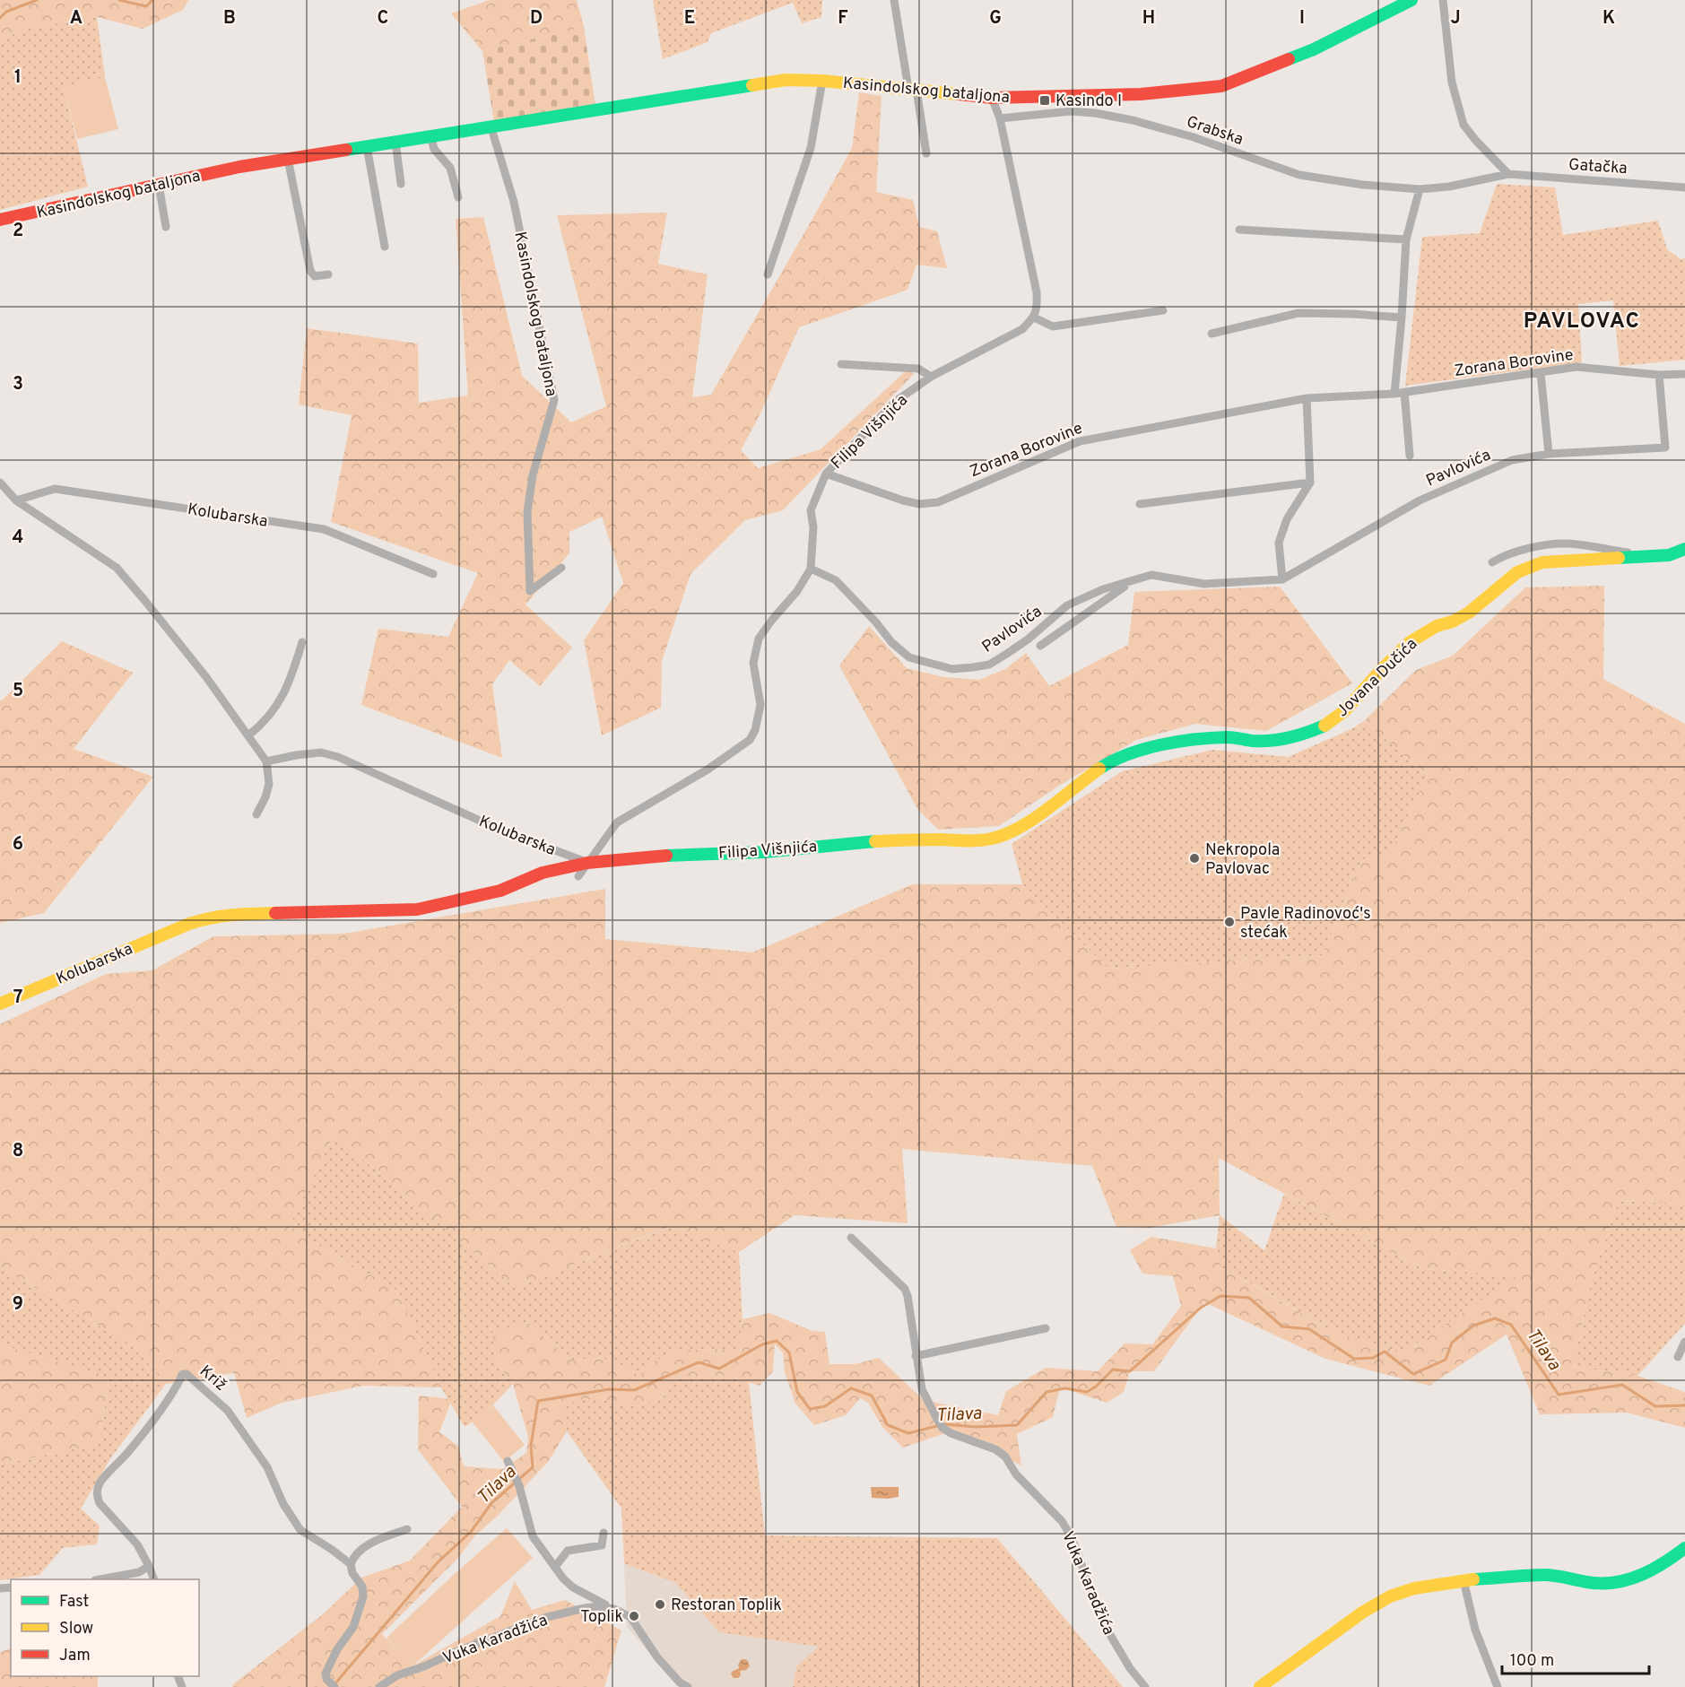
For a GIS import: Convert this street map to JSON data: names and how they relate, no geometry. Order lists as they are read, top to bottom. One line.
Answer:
{"streets":{"street":["Kasindolskog bataljona","Grabska","Gatačka","Zorana Borovine","Filipa Višnjića","Pavlovića","Kolubarska","Jovana Dučića","Križ","Vuka Karadžića"]},"crossings":[["Grabska","Gatačka"],["Zorana Borovine","Filipa Višnjića"],["Zorana Borovine","Pavlovića"],["Filipa Višnjića","Pavlovića"],["Filipa Višnjića","Kolubarska"],["Filipa Višnjića","Jovana Dučića"]],"districts":["PAVLOVAC"],"water":["Tilava"],"places":{"transit":["Kasindo I"],"other":["Nekropola Pavlovac","Pavle Radinovoć's stećak","Restoran Toplik","Toplik"]},"legend":["Fast","Slow","Jam"],"scale_bar":"100 m","grid":{"columns":["A","B","C","D","E","F","G","H","I","J","K"],"rows":["1","2","3","4","5","6","7","8","9"]}}
